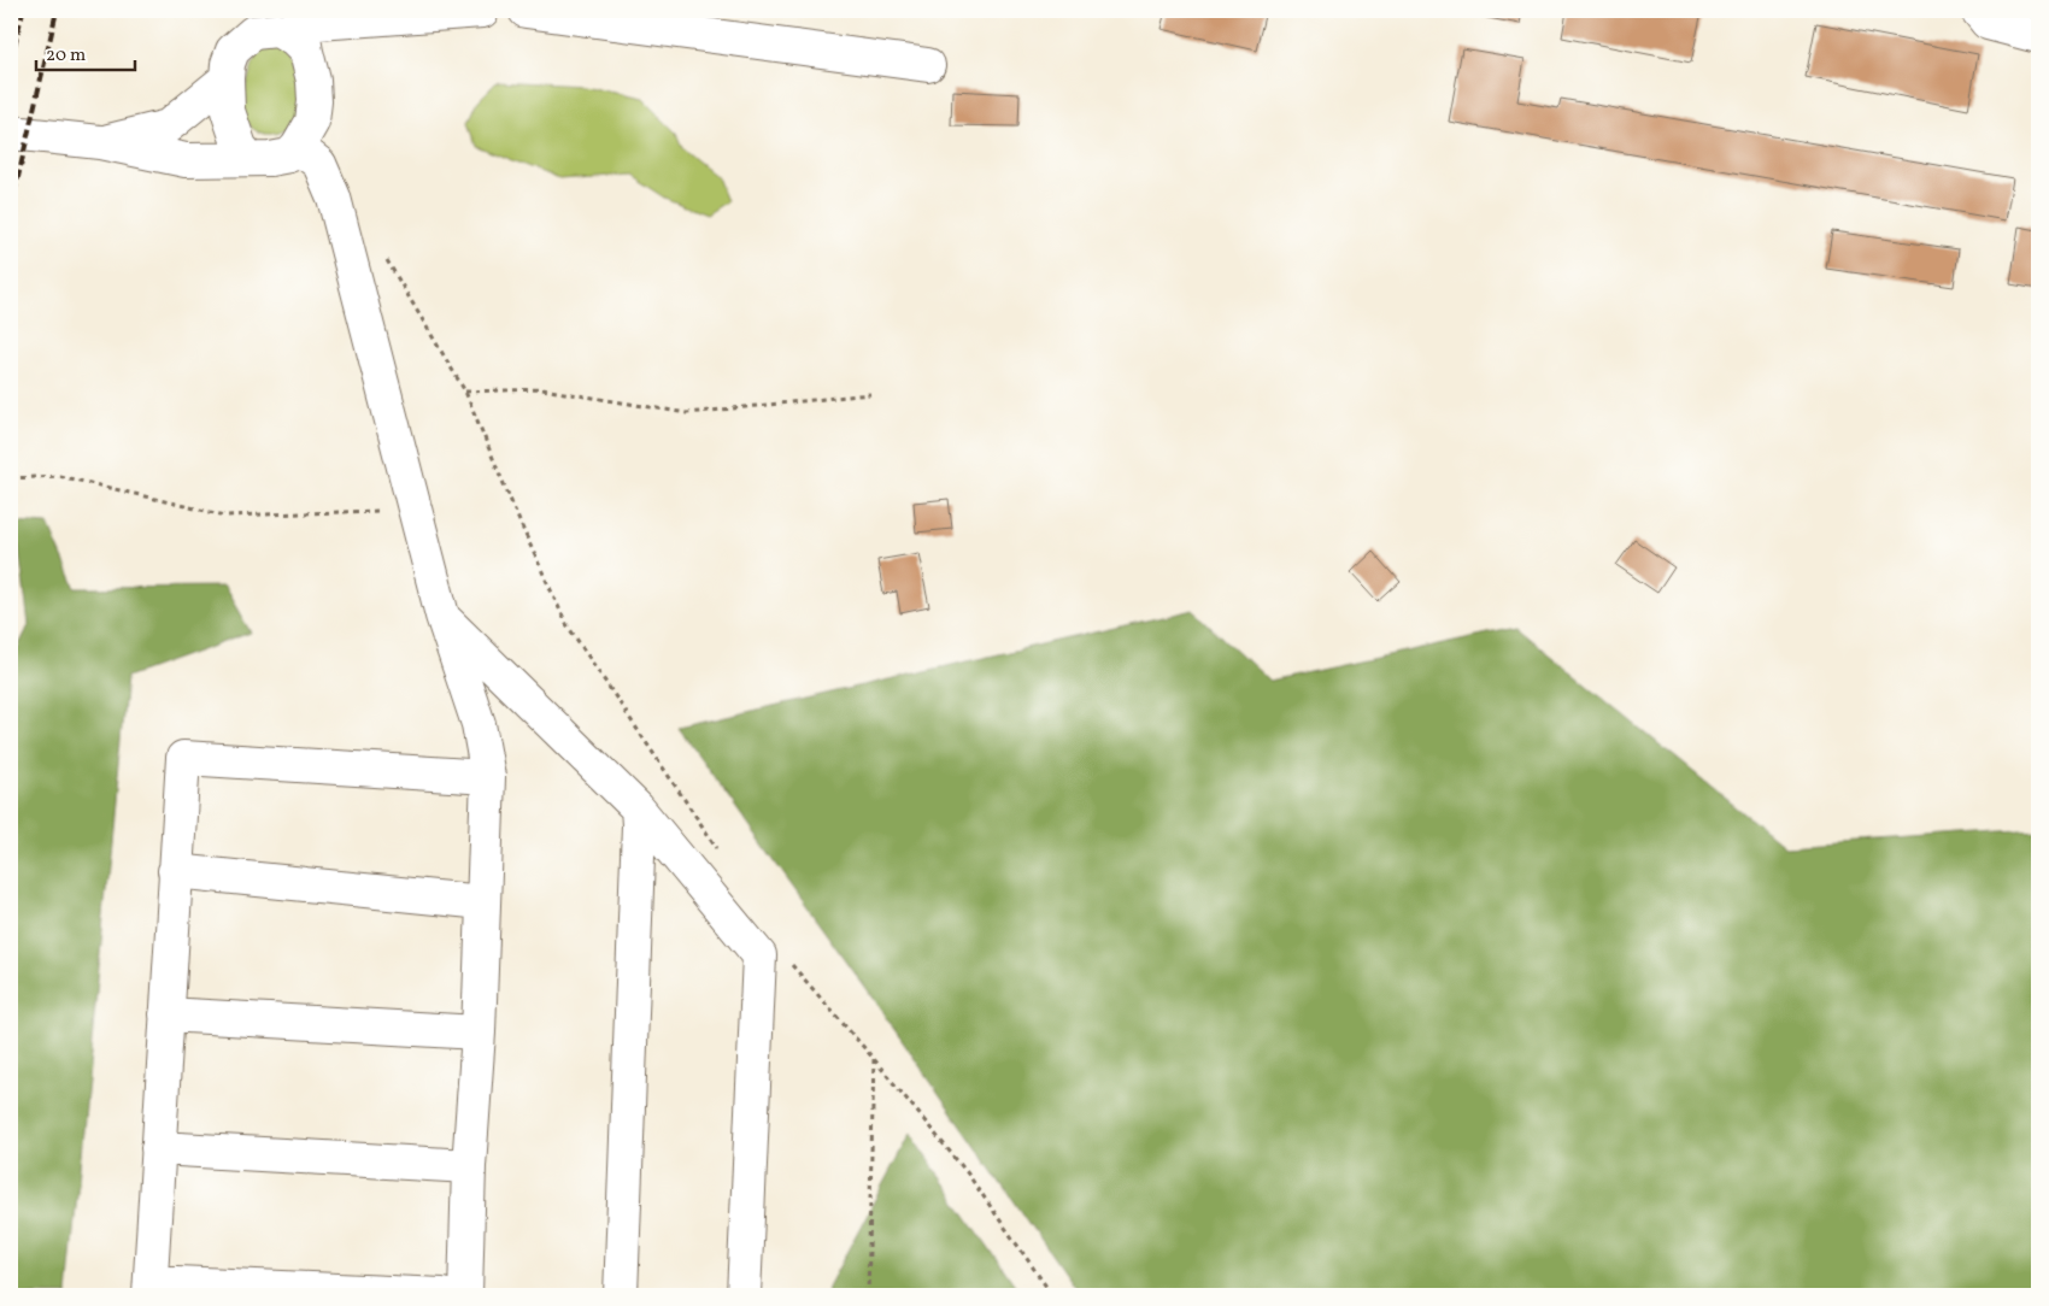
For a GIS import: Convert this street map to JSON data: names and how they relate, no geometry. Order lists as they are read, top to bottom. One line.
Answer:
{"scale_bar":"20 m"}
